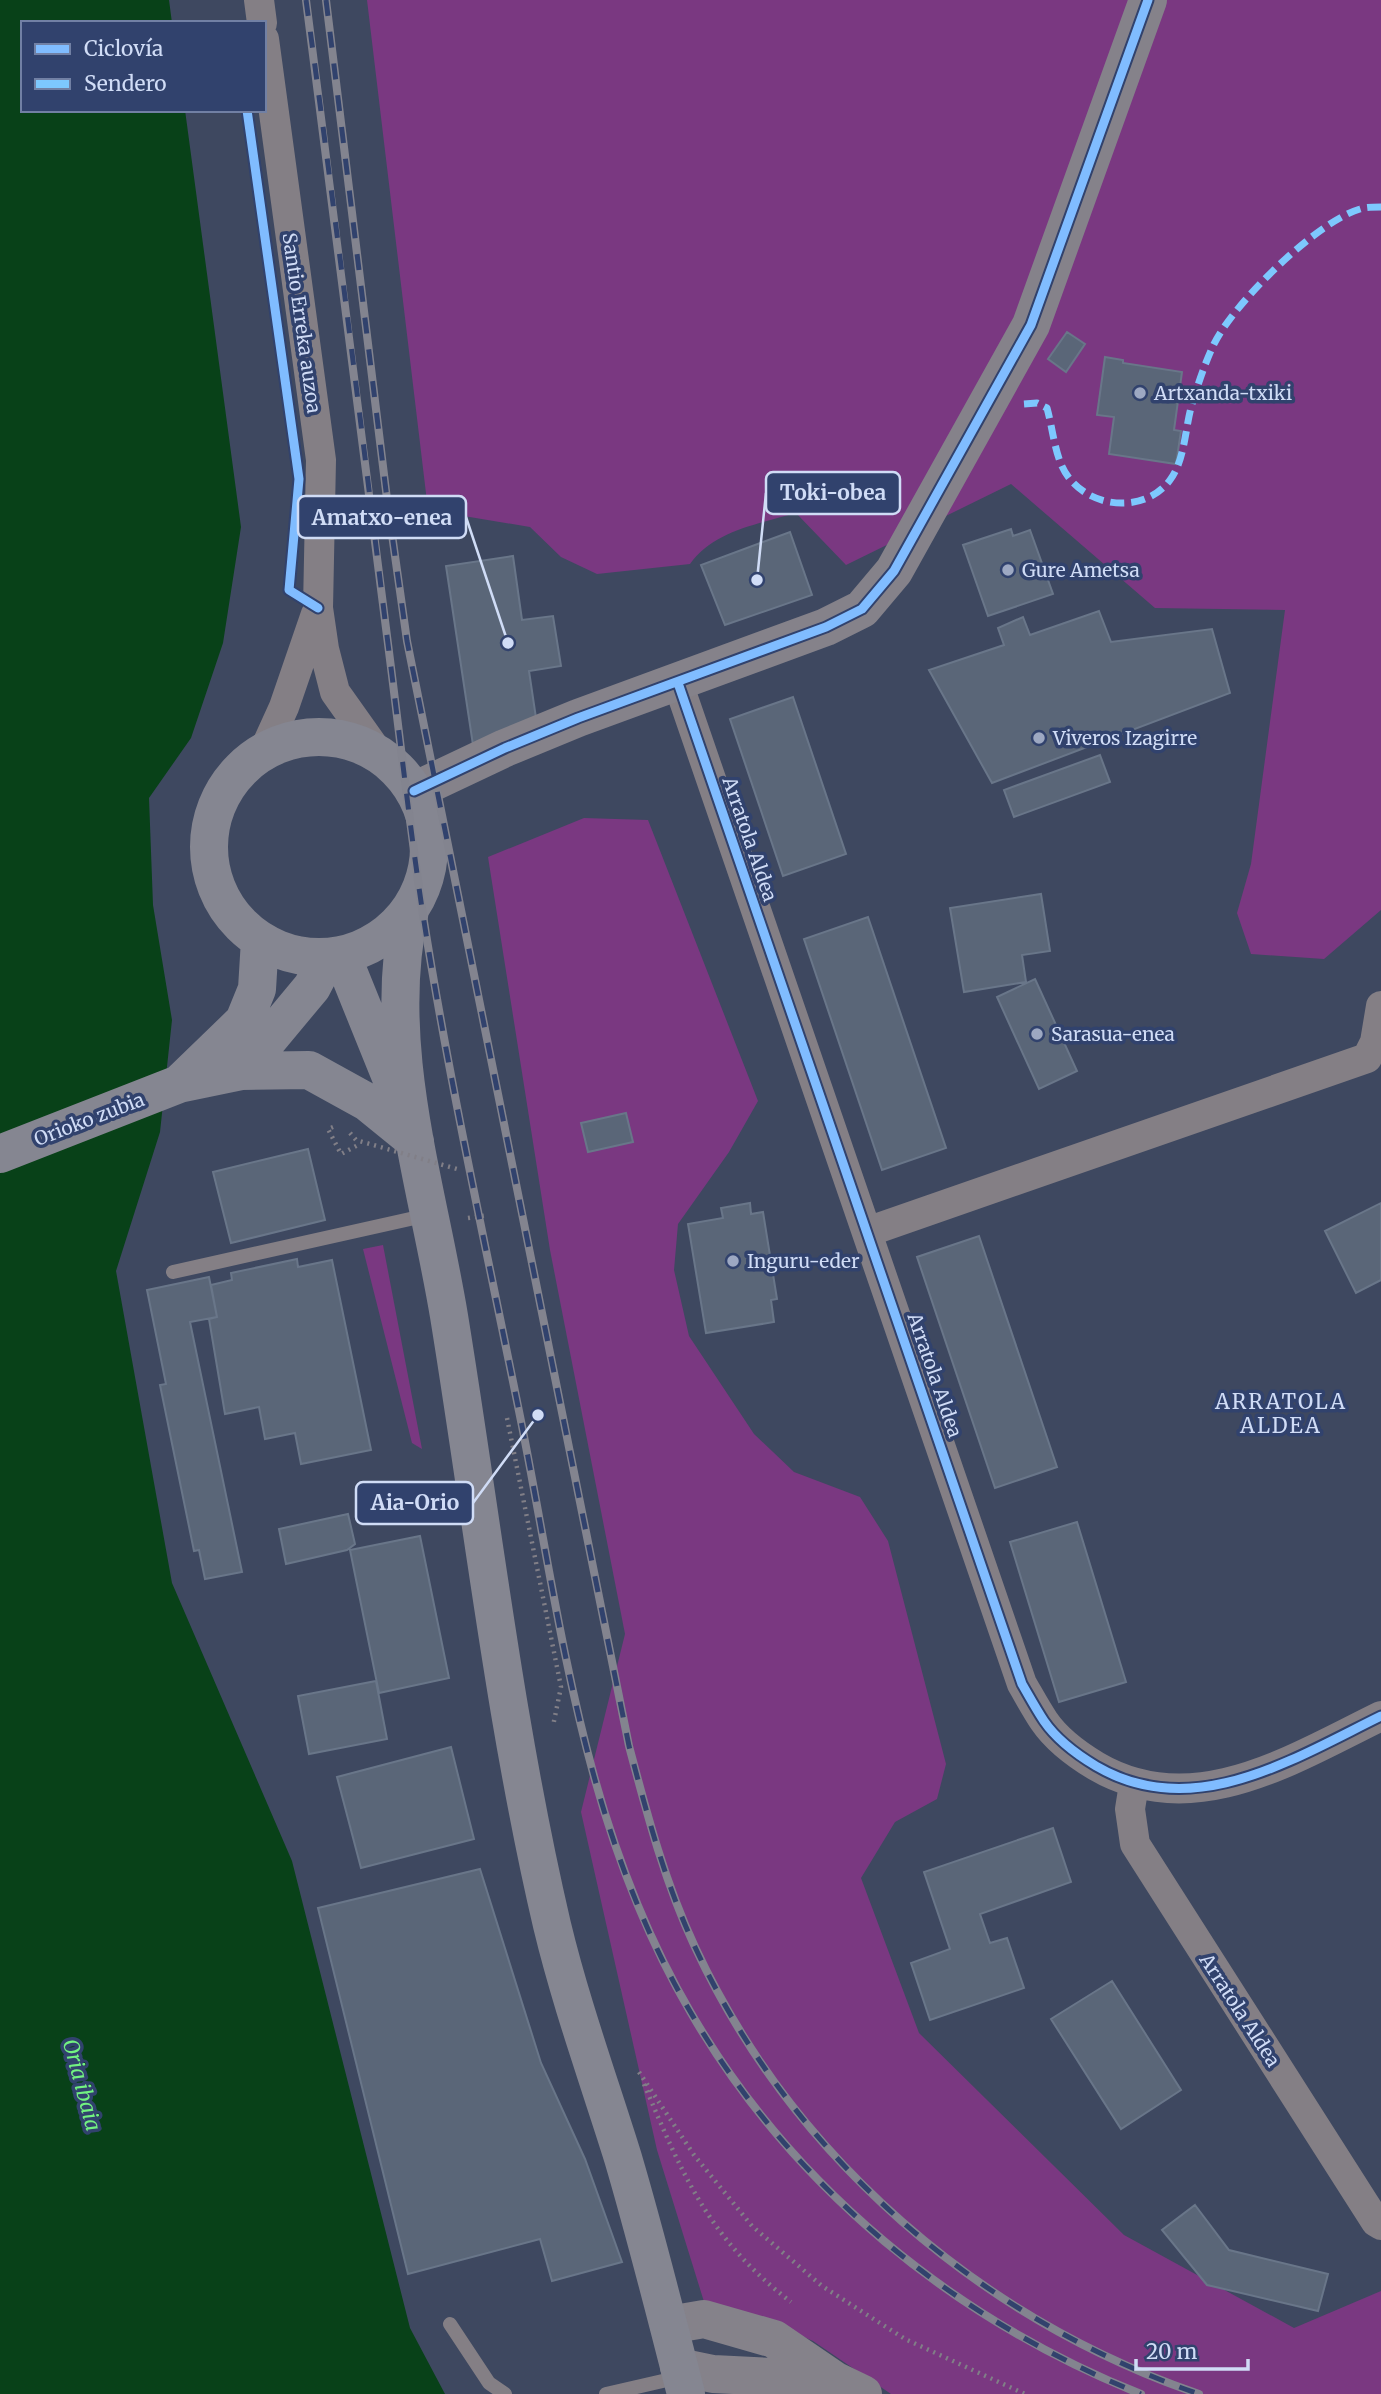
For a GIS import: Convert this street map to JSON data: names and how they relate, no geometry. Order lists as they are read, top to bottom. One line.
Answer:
{"streets":{"highway":["Orioko zubia"],"street":["Santio Erreka auzoa","Arratola Aldea"]},"districts":["ARRATOLA ALDEA"],"water":["Oria ibaia"],"places":["Artxanda-txiki","Gure Ametsa","Toki-obea","Amatxo-enea","Viveros Izagirre","Sarasua-enea","Inguru-eder","Aia-Orio"],"legend":["Ciclovía","Sendero"],"scale_bar":"20 m"}
